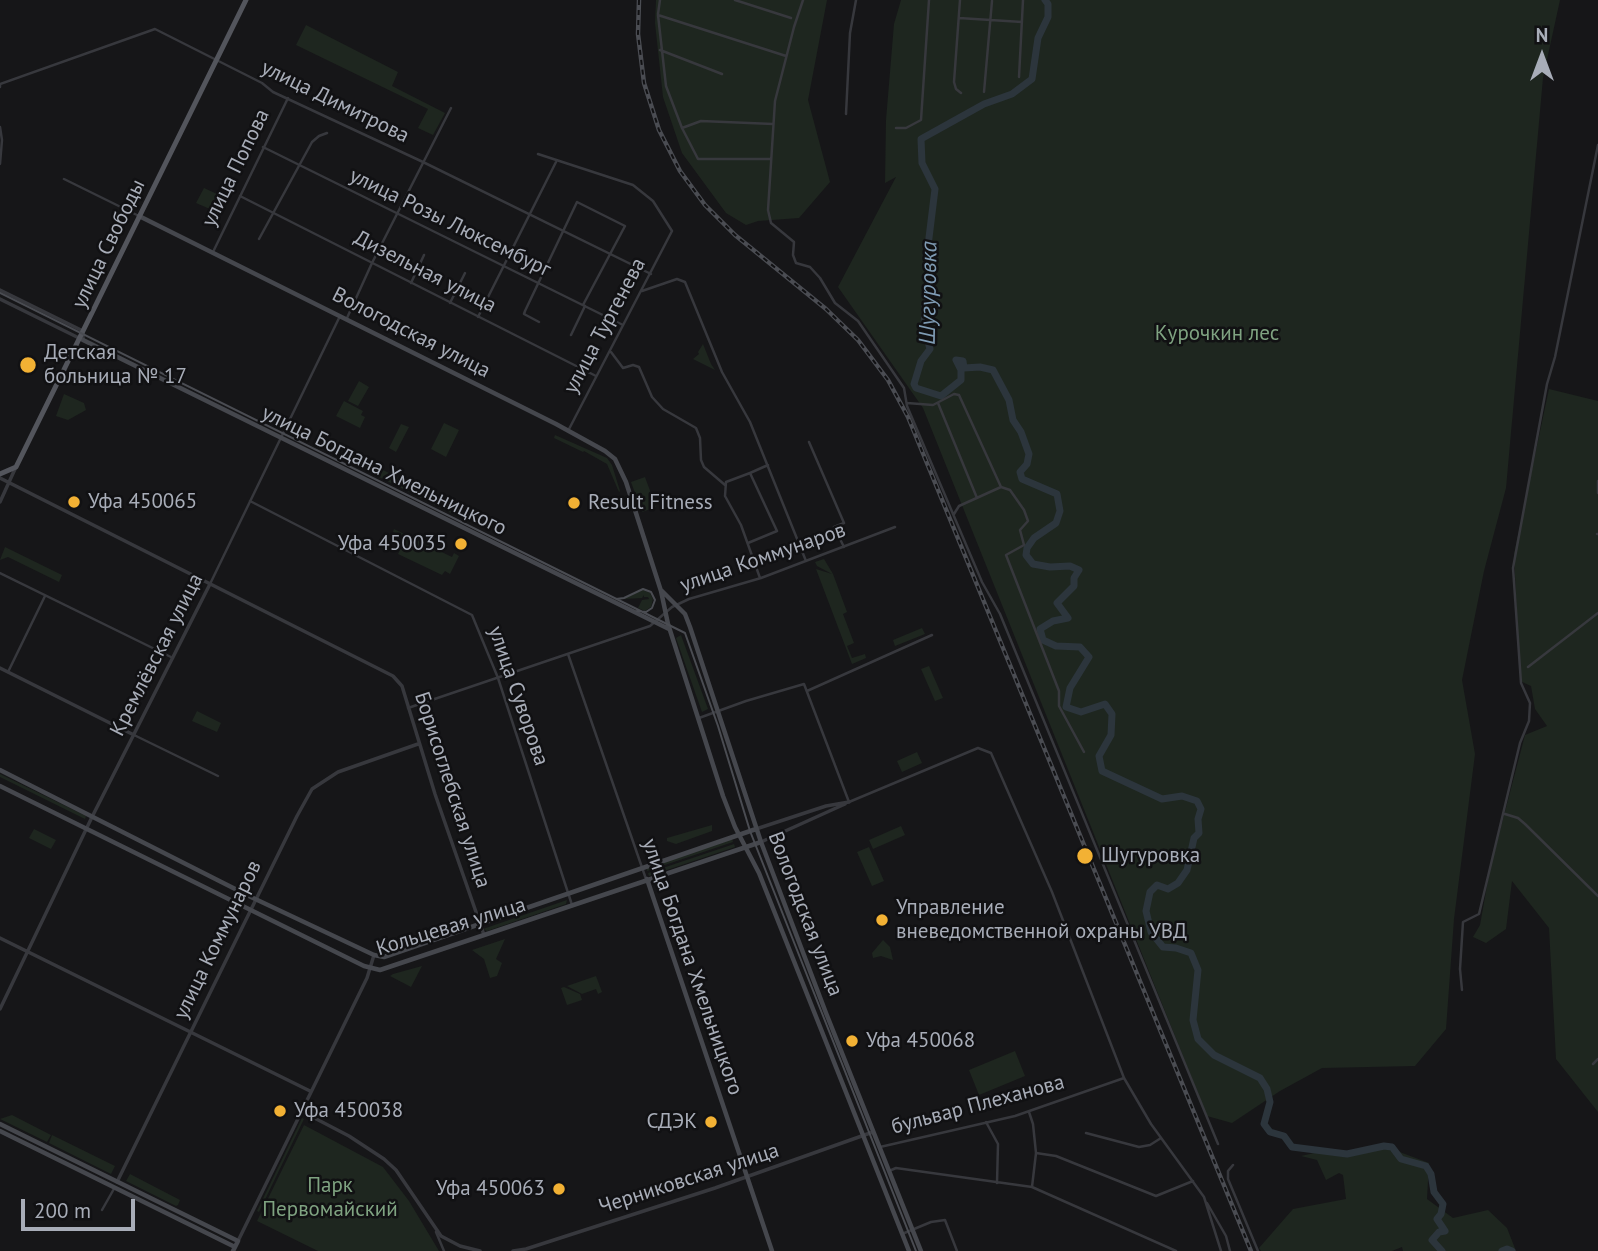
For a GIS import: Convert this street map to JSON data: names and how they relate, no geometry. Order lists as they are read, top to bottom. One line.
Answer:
{"streets":{"main road":["улица Свободы","Вологодская улица","улица Богдана Хмельницкого","Кольцевая улица"],"street":["улица Димитрова","улица Попова","улица Розы Люксембург","Дизельная улица","улица Тургенева","улица Коммунаров","Кремлёвская улица","улица Суворова","Борисоглебская улица","бульвар Плеханова","Черниковская улица"]},"crossings":[["улица Димитрова","улица Попова"],["улица Димитрова","улица Свободы"],["улица Димитрова","улица Тургенева"],["улица Попова","улица Розы Люксембург"],["улица Попова","Дизельная улица"],["улица Попова","Вологодская улица"],["улица Розы Люксембург","улица Тургенева"],["улица Свободы","Вологодская улица"],["улица Свободы","улица Богдана Хмельницкого"],["улица Свободы","Борисоглебская улица"],["Дизельная улица","улица Тургенева"],["улица Тургенева","Вологодская улица"],["Вологодская улица","улица Богдана Хмельницкого"],["Вологодская улица","улица Коммунаров"],["Вологодская улица","Кремлёвская улица"],["Вологодская улица","Кольцевая улица"],["Вологодская улица","бульвар Плеханова"],["Вологодская улица","Черниковская улица"],["улица Богдана Хмельницкого","улица Коммунаров"],["улица Богдана Хмельницкого","Кремлёвская улица"],["улица Богдана Хмельницкого","Кольцевая улица"],["улица Богдана Хмельницкого","Черниковская улица"],["улица Коммунаров","улица Суворова"],["улица Коммунаров","Борисоглебская улица"],["улица Коммунаров","Кольцевая улица"],["Кремлёвская улица","улица Суворова"],["Кремлёвская улица","Борисоглебская улица"],["Кремлёвская улица","Кольцевая улица"],["улица Суворова","Кольцевая улица"],["Борисоглебская улица","Кольцевая улица"],["Кольцевая улица","бульвар Плеханова"]],"water":["Шугуровка"],"parks":["Курочкин лес","Парк Первомайский"],"places":["Детская больница № 17","Уфа 450065","Result Fitness","Уфа 450035","Шугуровка","Управление вневедомственной охраны УВД","Уфа 450068","Уфа 450038","СДЭК","Уфа 450063"],"scale_bar":"200 m","north":"top"}
